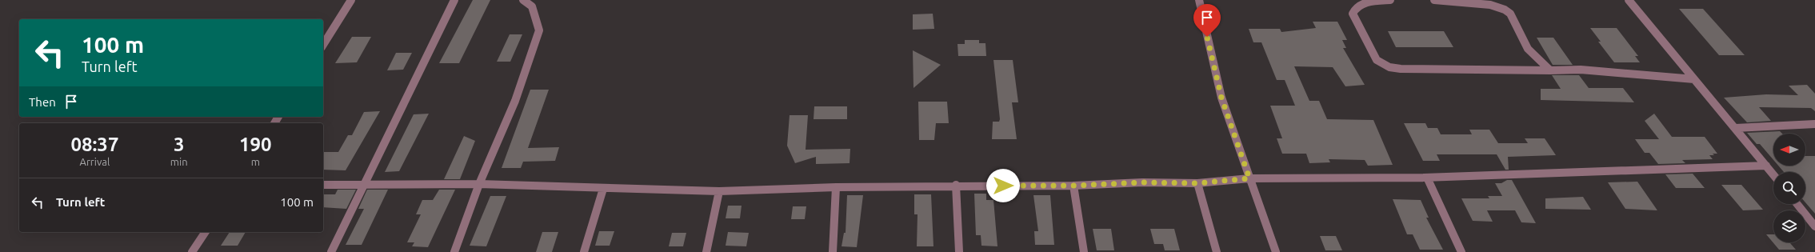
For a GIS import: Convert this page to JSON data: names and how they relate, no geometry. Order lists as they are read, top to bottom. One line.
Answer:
{"north":"left","page":{"turn":["100 m","Turn left"],"then":"Then","eta":["08:37","Arrival","3","min","190","m"],"list":[{"name":"Turn left","value":"100 m"}]}}
